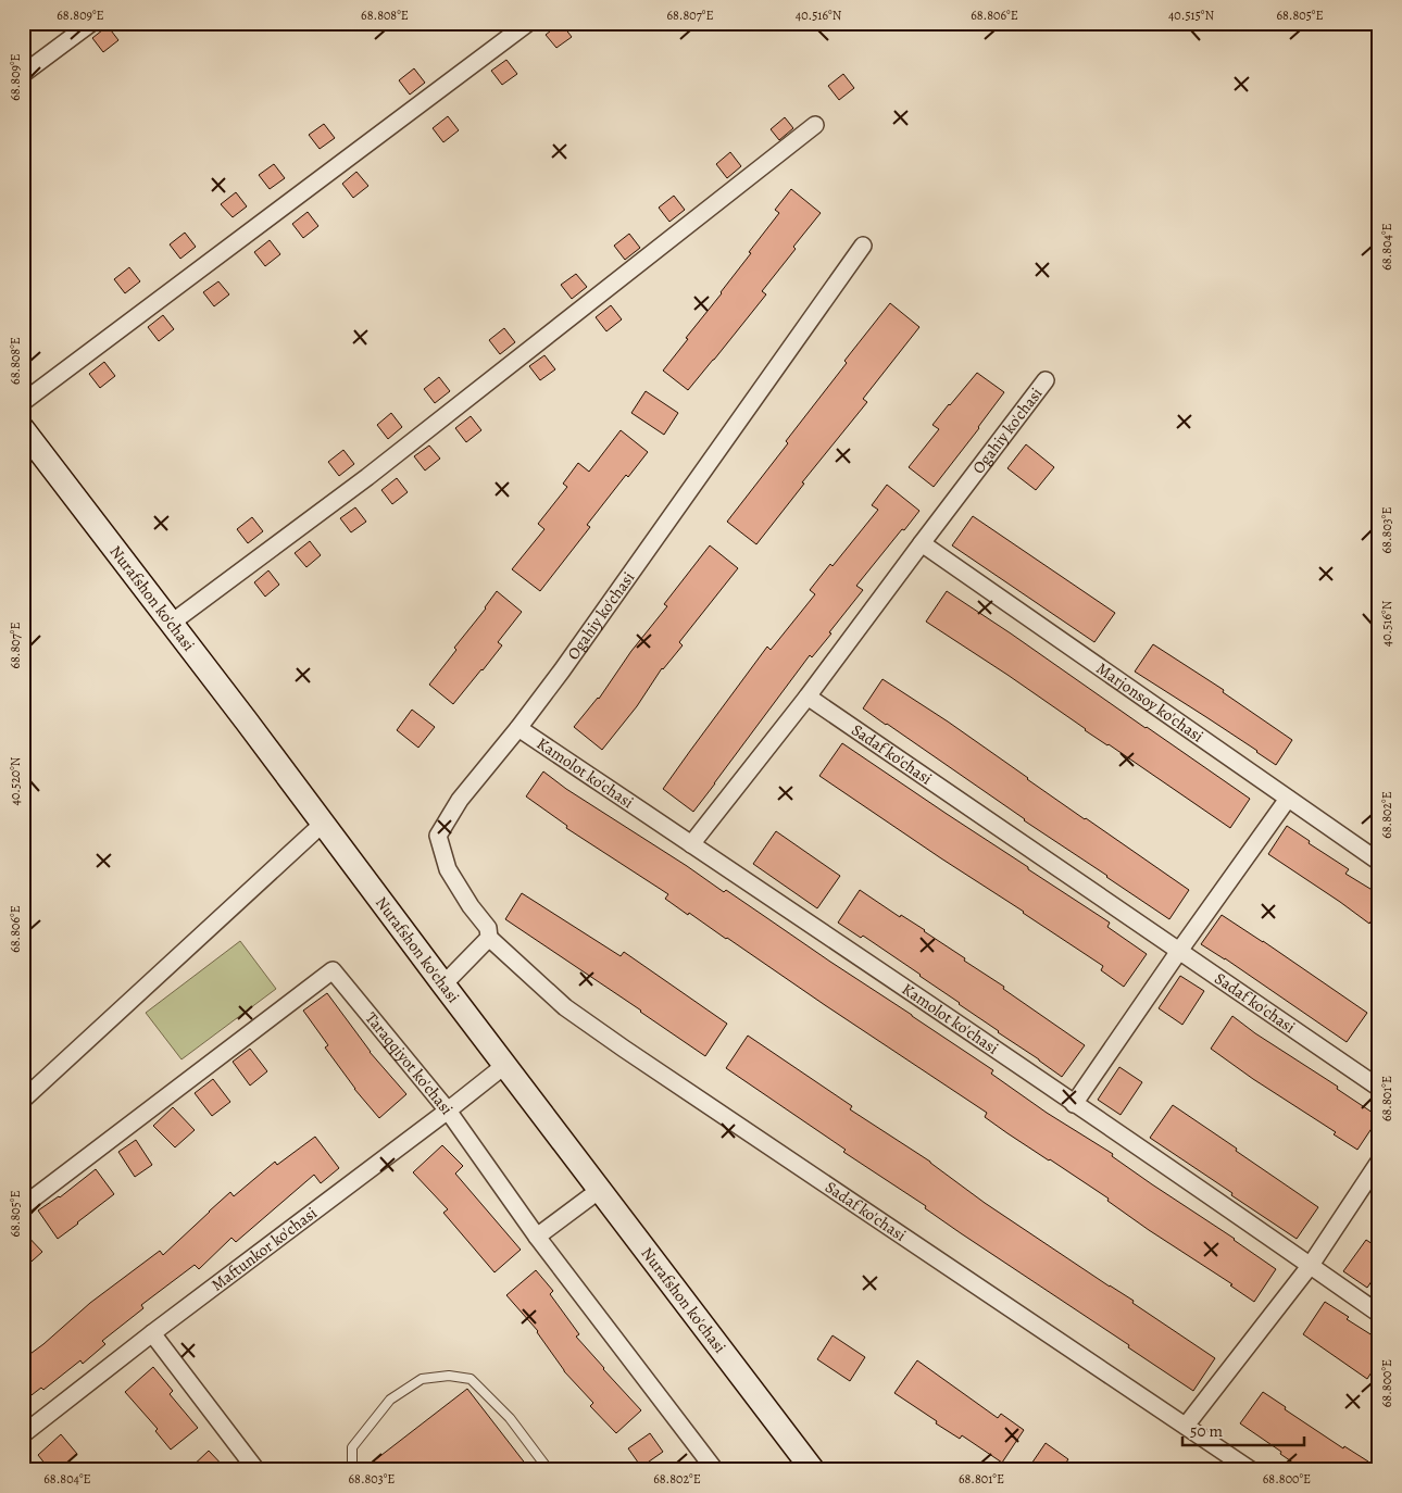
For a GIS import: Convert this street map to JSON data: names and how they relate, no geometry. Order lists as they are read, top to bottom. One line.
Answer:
{"streets":{"street":["Ogahiy ko'chasi","Nurafshon ko'chasi","Marjonsoy ko'chasi","Sadaf ko'chasi","Kamolot ko'chasi","Taraqqiyot ko'chasi","Maftunkor ko'chasi"]},"crossings":[["Ogahiy ko'chasi","Marjonsoy ko'chasi"],["Ogahiy ko'chasi","Sadaf ko'chasi"],["Ogahiy ko'chasi","Kamolot ko'chasi"],["Nurafshon ko'chasi","Maftunkor ko'chasi"],["Taraqqiyot ko'chasi","Maftunkor ko'chasi"]],"scale_bar":"50 m","coordinates":["68.809°E","68.808°E","68.807°E","40.516°N","68.806°E","40.515°N","68.805°E","68.804°E","68.803°E","40.520°N","68.802°E","68.801°E","68.800°E"]}
